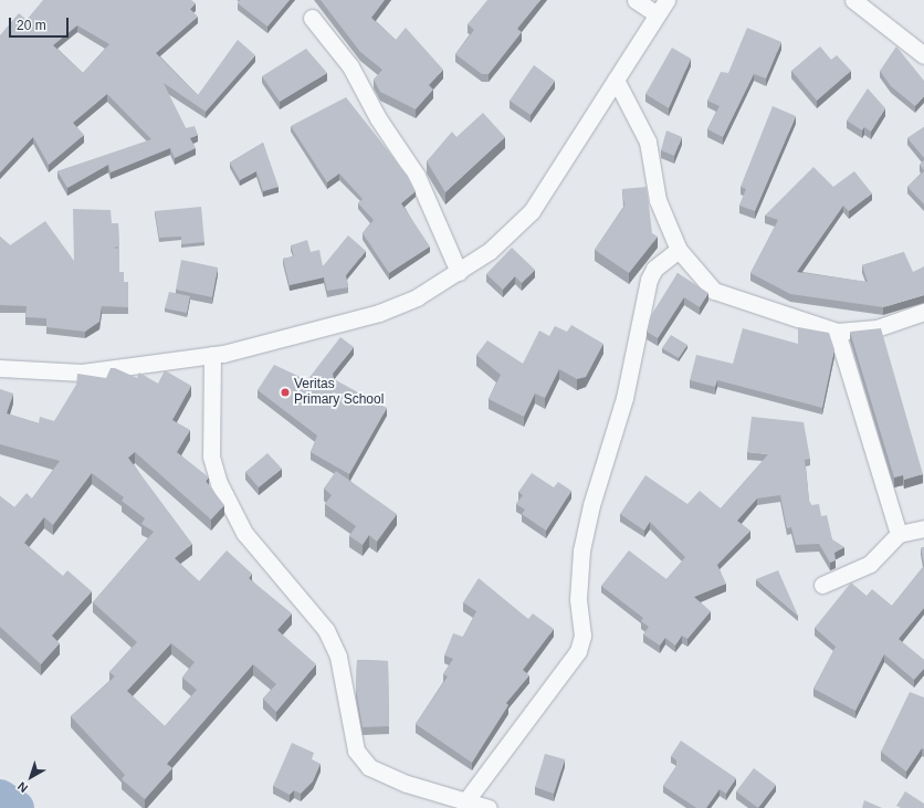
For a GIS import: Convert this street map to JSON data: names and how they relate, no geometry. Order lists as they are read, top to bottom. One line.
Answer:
{"places":["Veritas Primary School"],"scale_bar":"20 m","north":"bottom left"}
